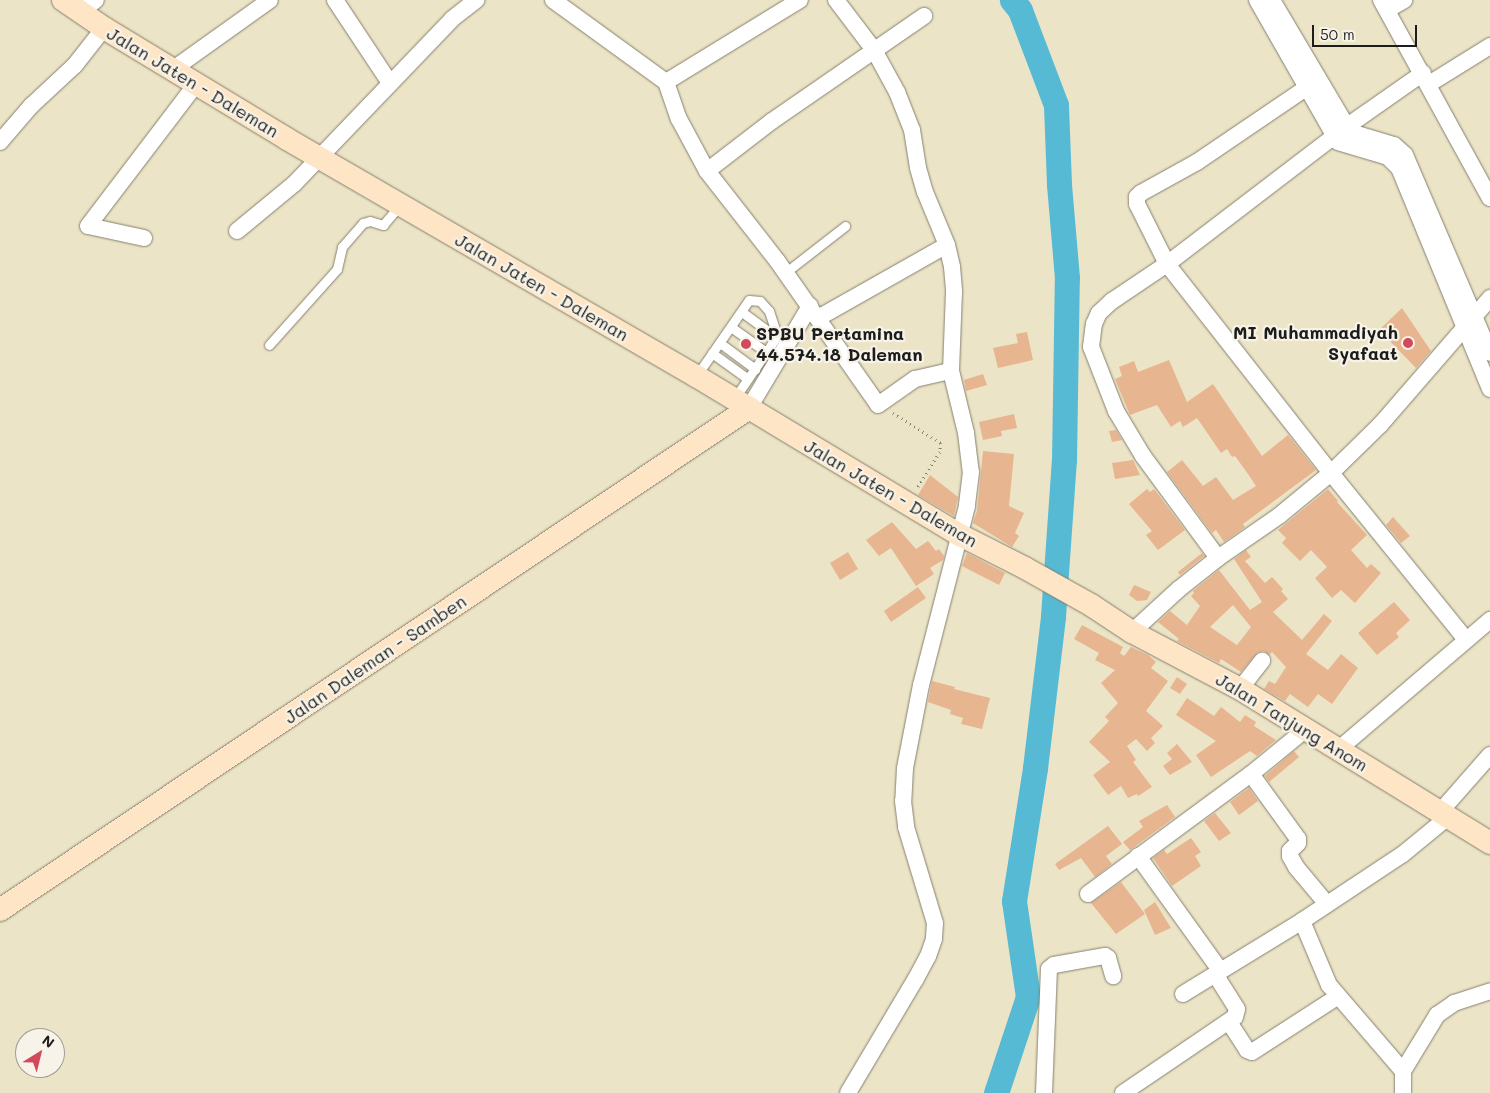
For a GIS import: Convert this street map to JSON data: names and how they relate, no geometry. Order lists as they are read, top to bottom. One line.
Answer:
{"streets":{"main road":["Jalan Jaten - Daleman","Jalan Daleman - Samben","Jalan Tanjung Anom"]},"crossings":[["Jalan Jaten - Daleman","Jalan Daleman - Samben"],["Jalan Jaten - Daleman","Jalan Tanjung Anom"]],"places":["MI Muhammadiyah Syafaat","SPBU Pertamina 44.574.18 Daleman"],"scale_bar":"50 m","north":"top right"}
